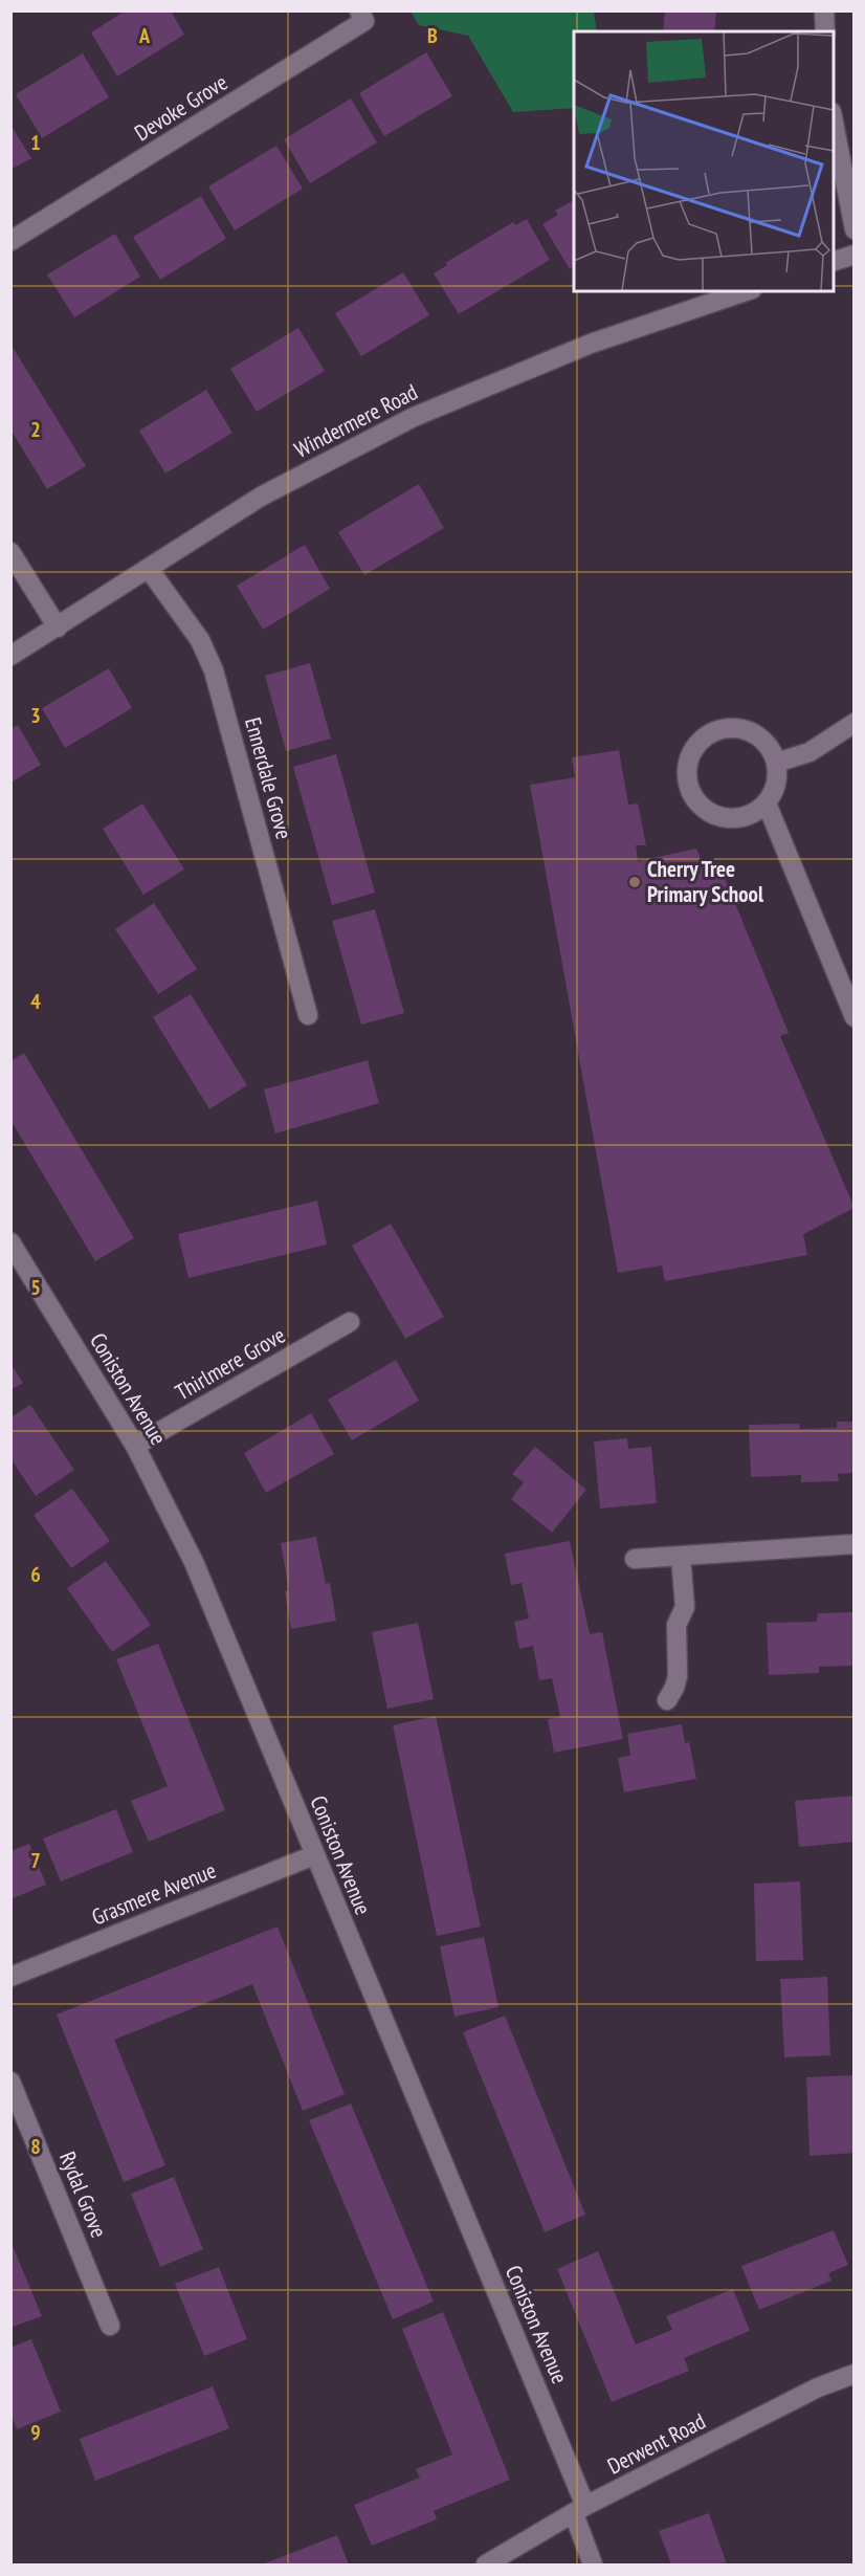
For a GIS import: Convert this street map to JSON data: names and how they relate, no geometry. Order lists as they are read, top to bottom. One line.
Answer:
{"streets":{"street":["Devoke Grove","Windermere Road","Ennerdale Grove","Thirlmere Grove","Coniston Avenue","Grasmere Avenue","Rydal Grove","Derwent Road"]},"crossings":[["Windermere Road","Ennerdale Grove"],["Thirlmere Grove","Coniston Avenue"],["Coniston Avenue","Grasmere Avenue"],["Coniston Avenue","Derwent Road"]],"places":["Cherry Tree Primary School"],"grid":{"columns":["A","B"],"rows":["1","2","3","4","5","6","7","8","9"]}}
